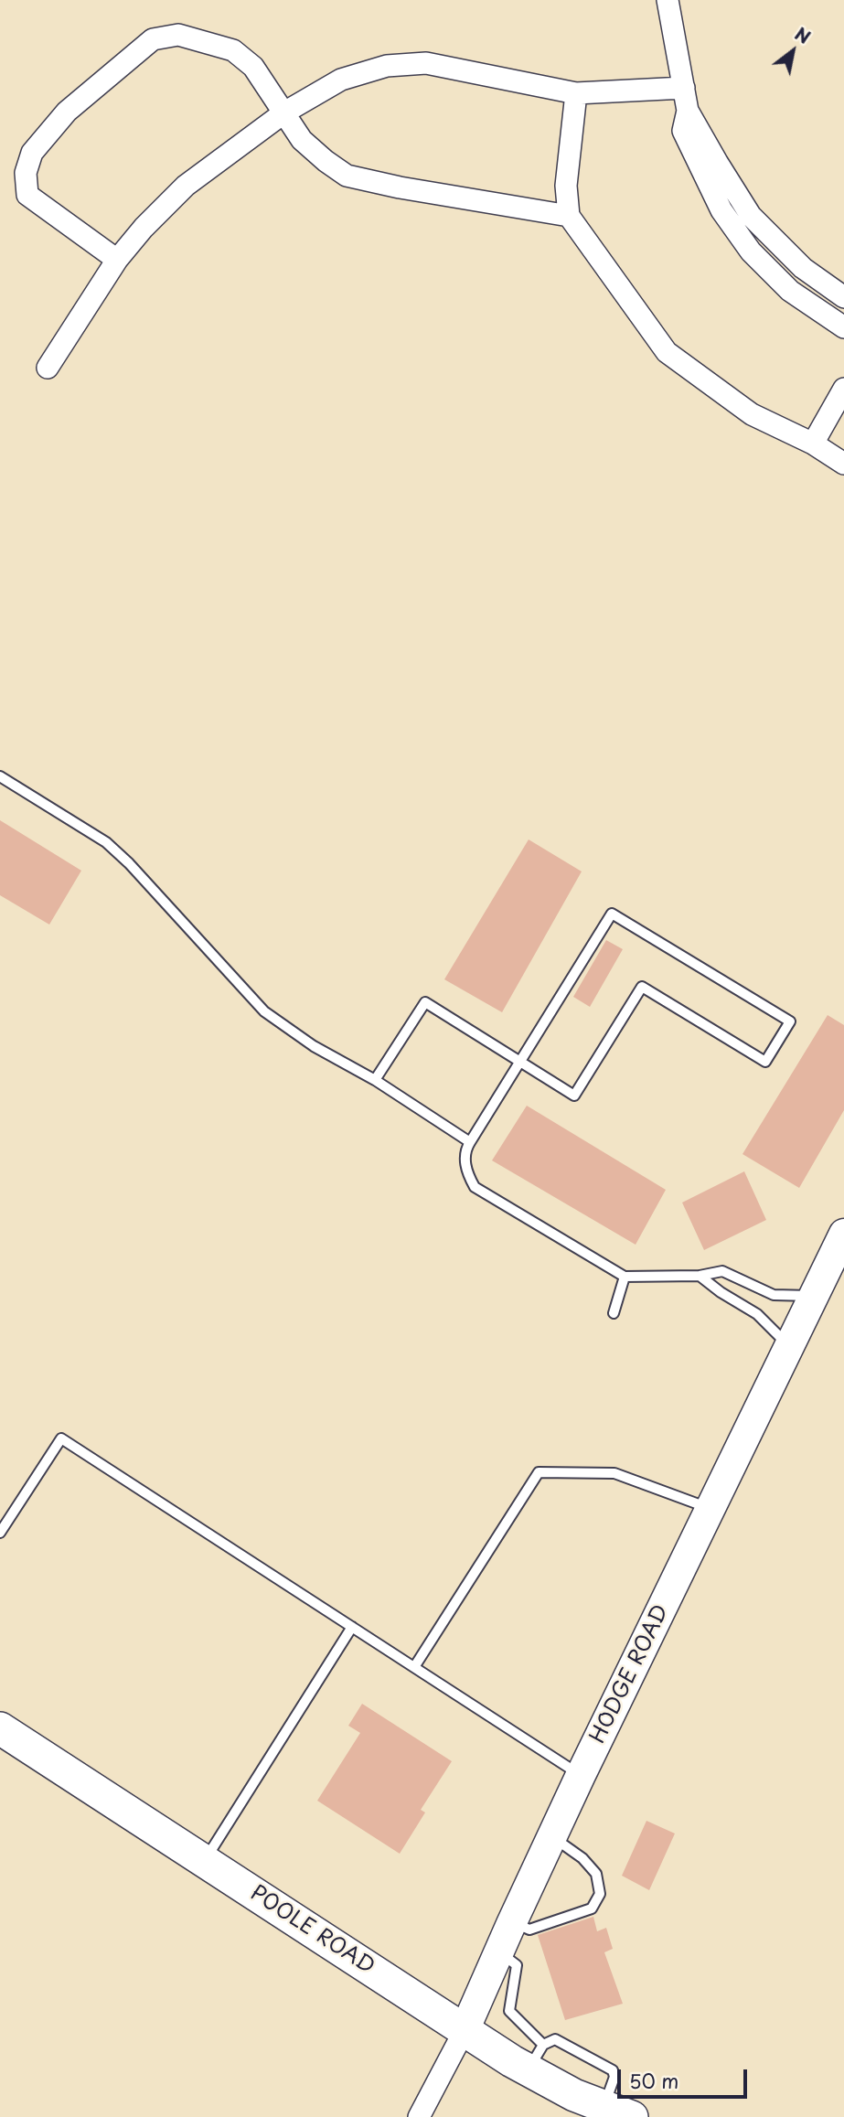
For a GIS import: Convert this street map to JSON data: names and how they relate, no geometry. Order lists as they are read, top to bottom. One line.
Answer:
{"streets":{"main road":["HODGE ROAD","POOLE ROAD"]},"crossings":[["HODGE ROAD","POOLE ROAD"]],"scale_bar":"50 m","north":"top right"}
